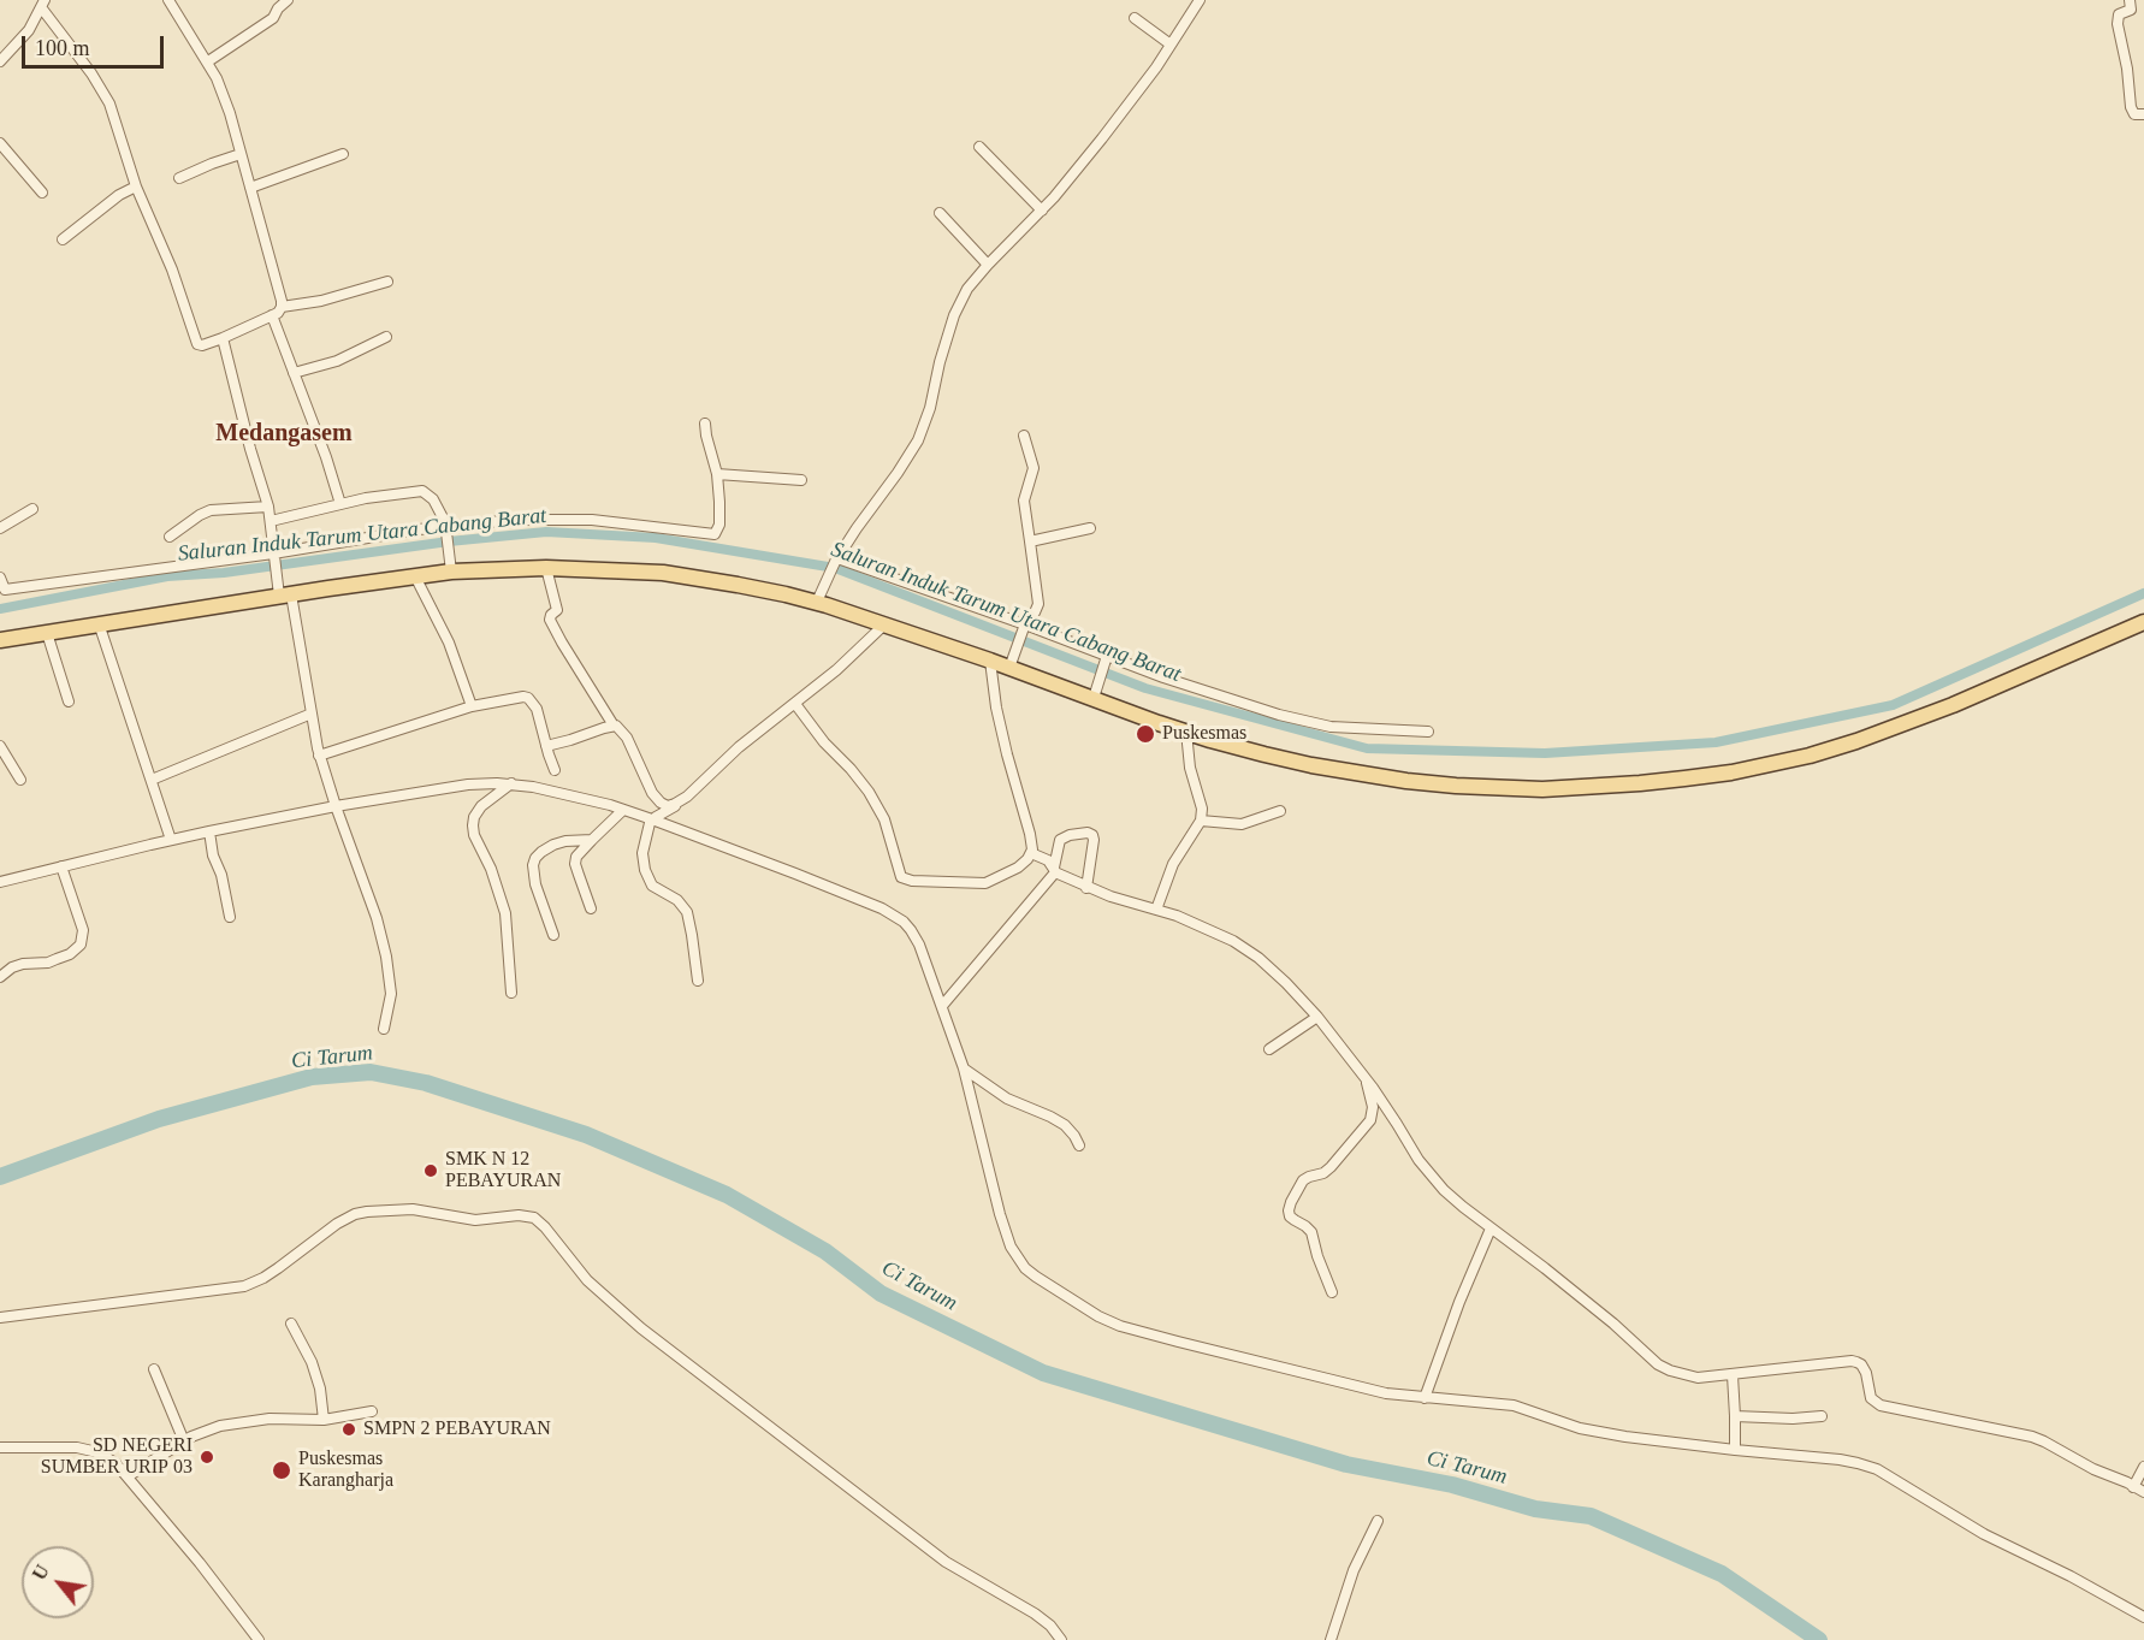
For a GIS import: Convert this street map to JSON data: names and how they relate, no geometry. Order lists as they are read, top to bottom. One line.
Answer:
{"districts":["Medangasem"],"water":["Saluran Induk Tarum Utara Cabang Barat","Ci Tarum"],"places":["Puskesmas","SMK N 12 PEBAYURAN","SMPN 2 PEBAYURAN","SD NEGERI SUMBER URIP 03","Puskesmas Karangharja"],"scale_bar":"100 m","north":"top left"}
